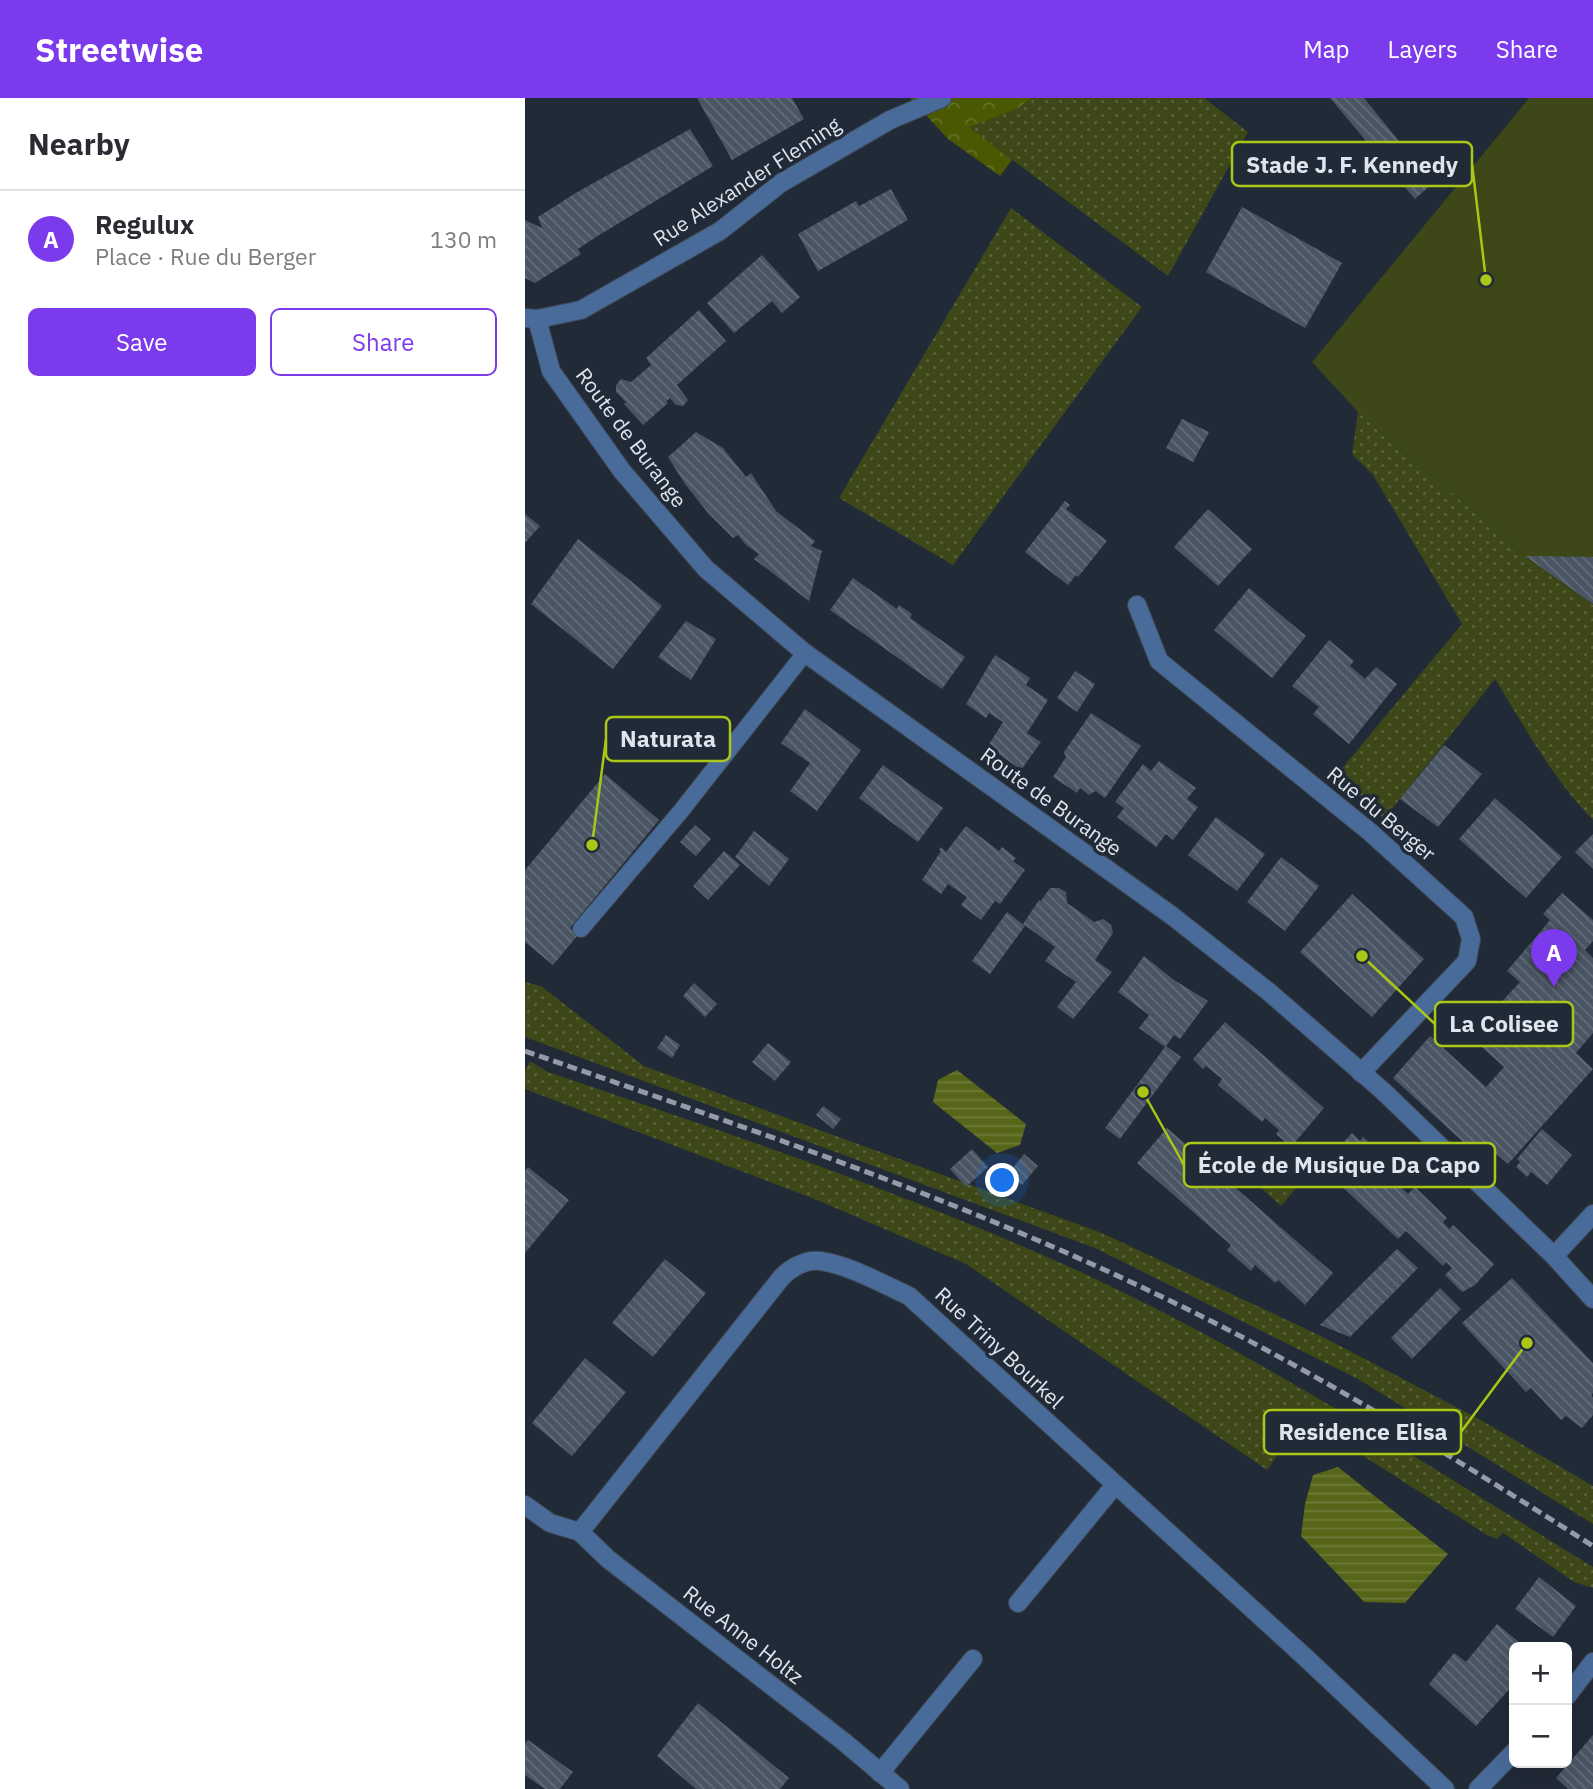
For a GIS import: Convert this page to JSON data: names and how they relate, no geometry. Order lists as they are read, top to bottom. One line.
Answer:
{"streets":{"street":["Rue Alexander Fleming","Route de Burange","Rue du Berger","Rue Triny Bourkel","Rue Anne Holtz"]},"crossings":[["Rue Alexander Fleming","Route de Burange"],["Route de Burange","Rue du Berger"],["Rue Triny Bourkel","Rue Anne Holtz"]],"places":["Stade J. F. Kennedy","Naturata","La Colisee","École de Musique Da Capo","Residence Elisa"],"page":{"header":"Streetwise","nav":["Map","Layers","Share"],"heading":"Nearby","list":[{"mark":"A","name":"Regulux","note":"Place · Rue du Berger","value":"130 m"}],"buttons":["Save","Share"],"pins":"A","map_buttons":["+","−"]}}
